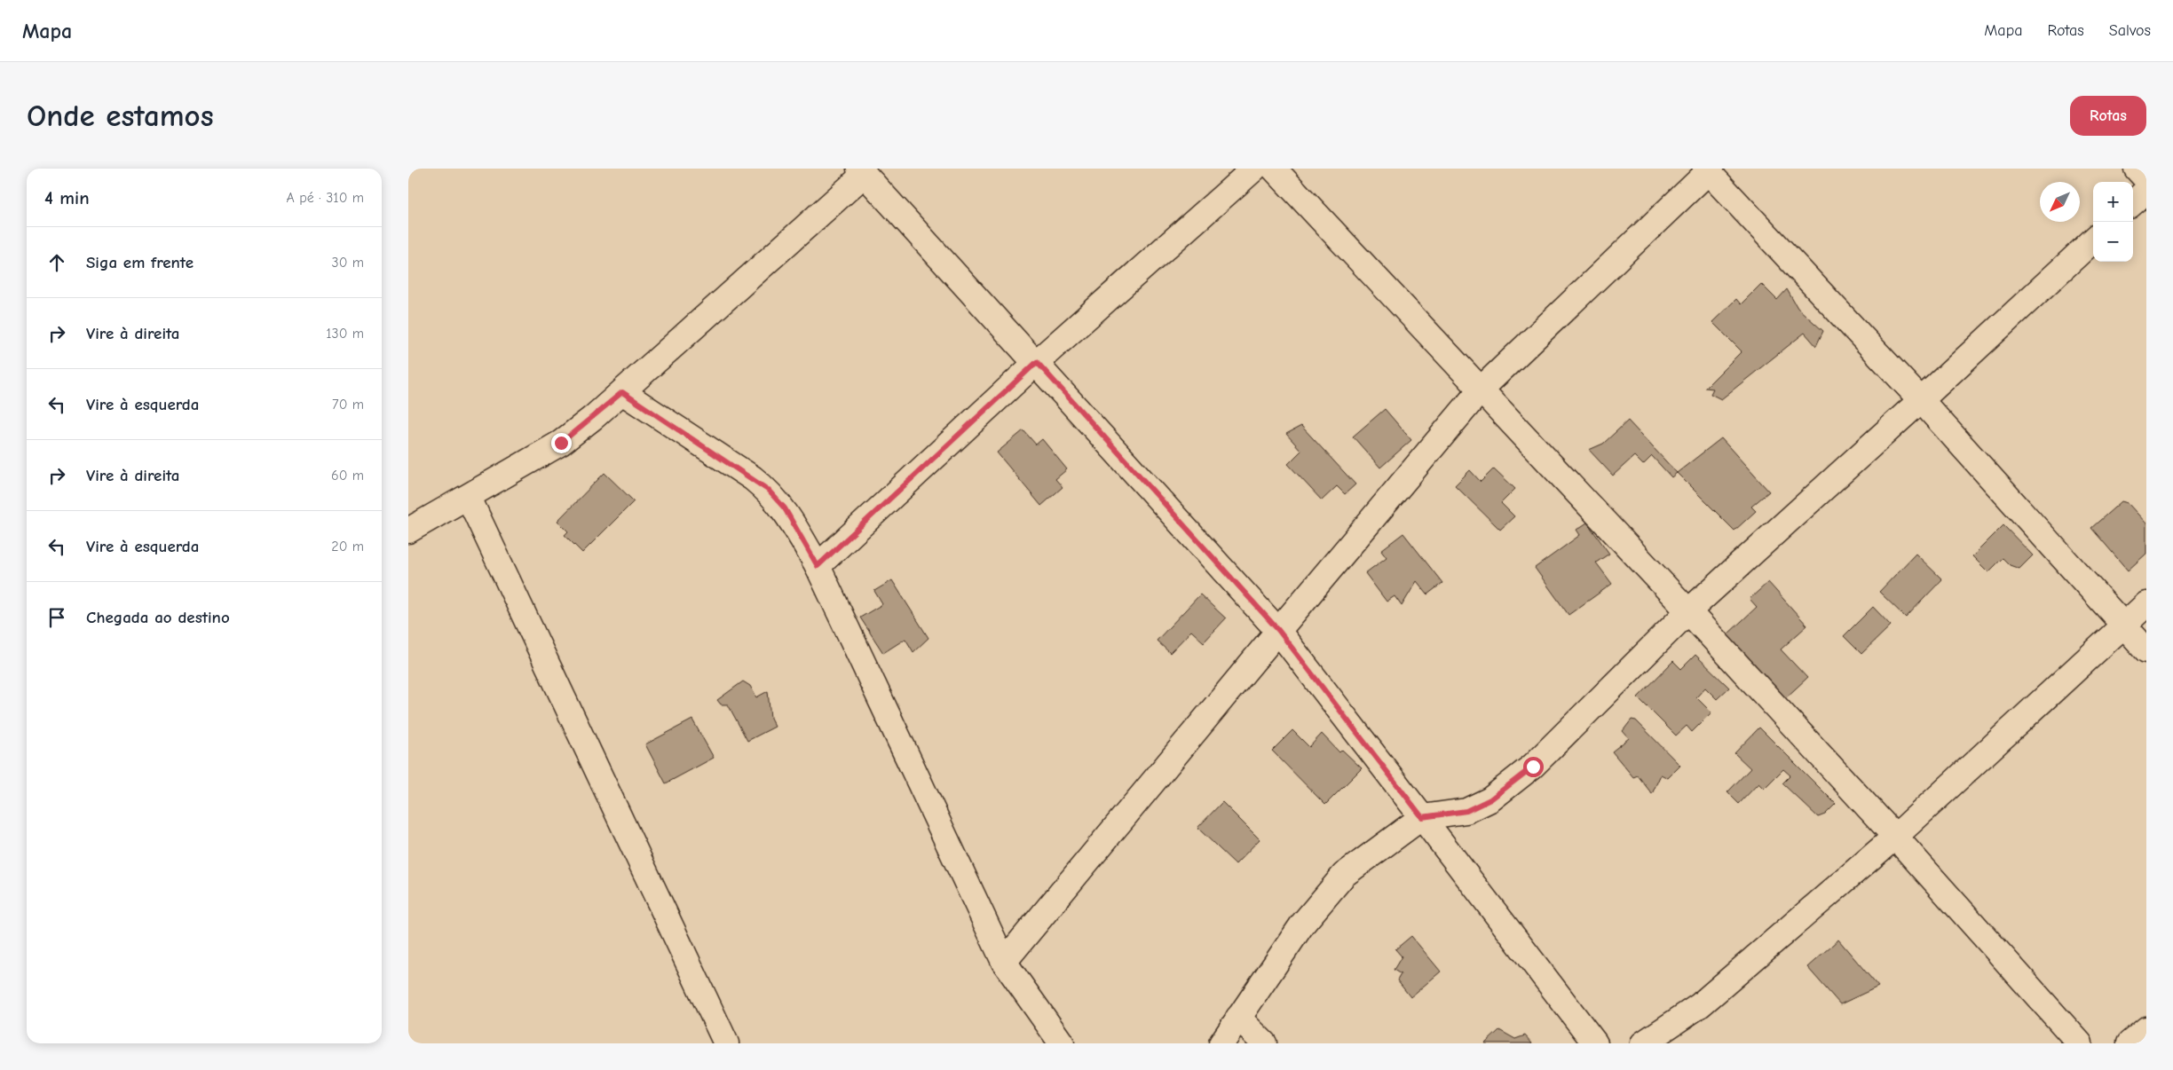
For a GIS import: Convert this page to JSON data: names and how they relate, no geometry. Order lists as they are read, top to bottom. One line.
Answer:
{"north":"bottom left","page":{"header":"Mapa","nav":["Mapa","Rotas","Salvos"],"buttons":"Rotas","title":"Onde estamos","heading":["4 min","A pé · 310 m"],"map_buttons":["+","−"],"list":[["Siga em frente","30 m"],["Vire à direita","130 m"],["Vire à esquerda","70 m"],["Vire à direita","60 m"],["Vire à esquerda","20 m"],"Chegada ao destino"]}}
